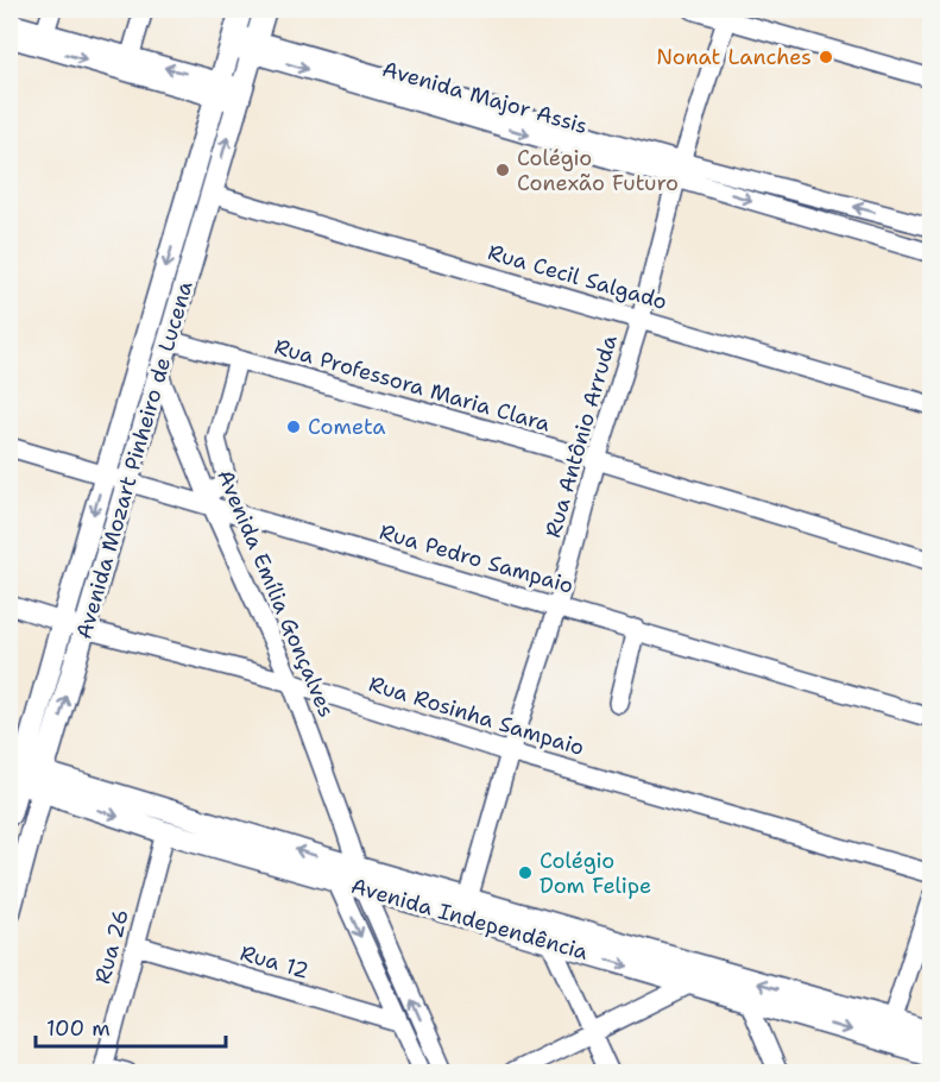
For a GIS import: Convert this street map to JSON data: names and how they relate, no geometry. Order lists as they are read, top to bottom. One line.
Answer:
{"streets":{"main road":["Avenida Mozart Pinheiro de Lucena","Avenida Independência"],"street":["Avenida Major Assis","Rua Cecil Salgado","Rua Professora Maria Clara","Rua Antônio Arruda","Rua Pedro Sampaio","Avenida Emília Gonçalves","Rua Rosinha Sampaio","Rua 26","Rua 12"]},"crossings":[["Avenida Major Assis","Rua Antônio Arruda"],["Avenida Major Assis","Avenida Mozart Pinheiro de Lucena"],["Rua Cecil Salgado","Rua Antônio Arruda"],["Rua Cecil Salgado","Avenida Mozart Pinheiro de Lucena"],["Rua Professora Maria Clara","Rua Antônio Arruda"],["Rua Professora Maria Clara","Avenida Mozart Pinheiro de Lucena"],["Rua Antônio Arruda","Rua Pedro Sampaio"],["Rua Antônio Arruda","Rua Rosinha Sampaio"],["Rua Antônio Arruda","Avenida Independência"],["Avenida Mozart Pinheiro de Lucena","Rua Pedro Sampaio"],["Avenida Mozart Pinheiro de Lucena","Avenida Emília Gonçalves"],["Avenida Mozart Pinheiro de Lucena","Rua Rosinha Sampaio"],["Avenida Mozart Pinheiro de Lucena","Avenida Independência"],["Rua Pedro Sampaio","Avenida Emília Gonçalves"],["Avenida Emília Gonçalves","Rua Rosinha Sampaio"],["Avenida Emília Gonçalves","Avenida Independência"],["Avenida Independência","Rua 26"],["Rua 26","Rua 12"]],"places":["Nonat Lanches","Colégio Conexão Futuro","Cometa","Colégio Dom Felipe"],"scale_bar":"100 m"}
